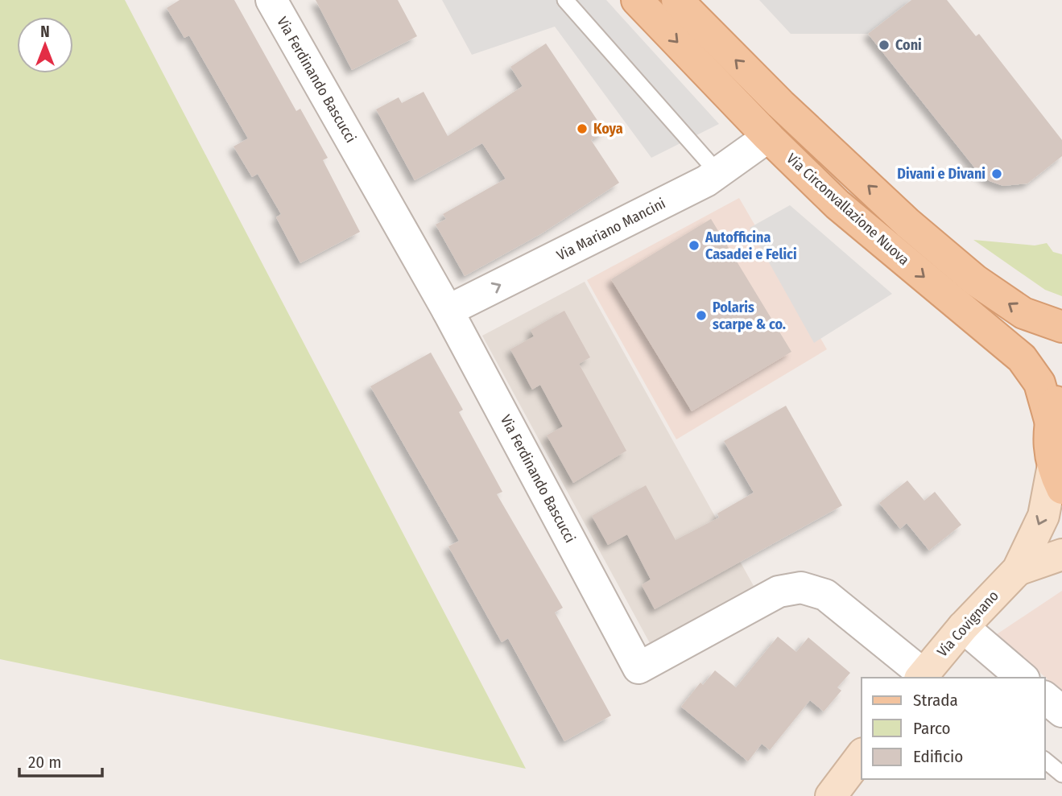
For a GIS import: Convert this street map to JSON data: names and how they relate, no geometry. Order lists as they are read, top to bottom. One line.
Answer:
{"streets":{"main road":["Via Circonvallazione Nuova"],"street":["Via Ferdinando Bascucci","Via Mariano Mancini","Via Covignano"]},"crossings":[["Via Ferdinando Bascucci","Via Mariano Mancini"],["Via Ferdinando Bascucci","Via Covignano"],["Via Circonvallazione Nuova","Via Mariano Mancini"],["Via Circonvallazione Nuova","Via Covignano"]],"one_way":["Via Mariano Mancini"],"places":["Coni","Koya","Divani e Divani","Autofficina Casadei e Felici","Polaris scarpe & co."],"legend":["Strada","Parco","Edificio"],"scale_bar":"20 m","north":"top"}
